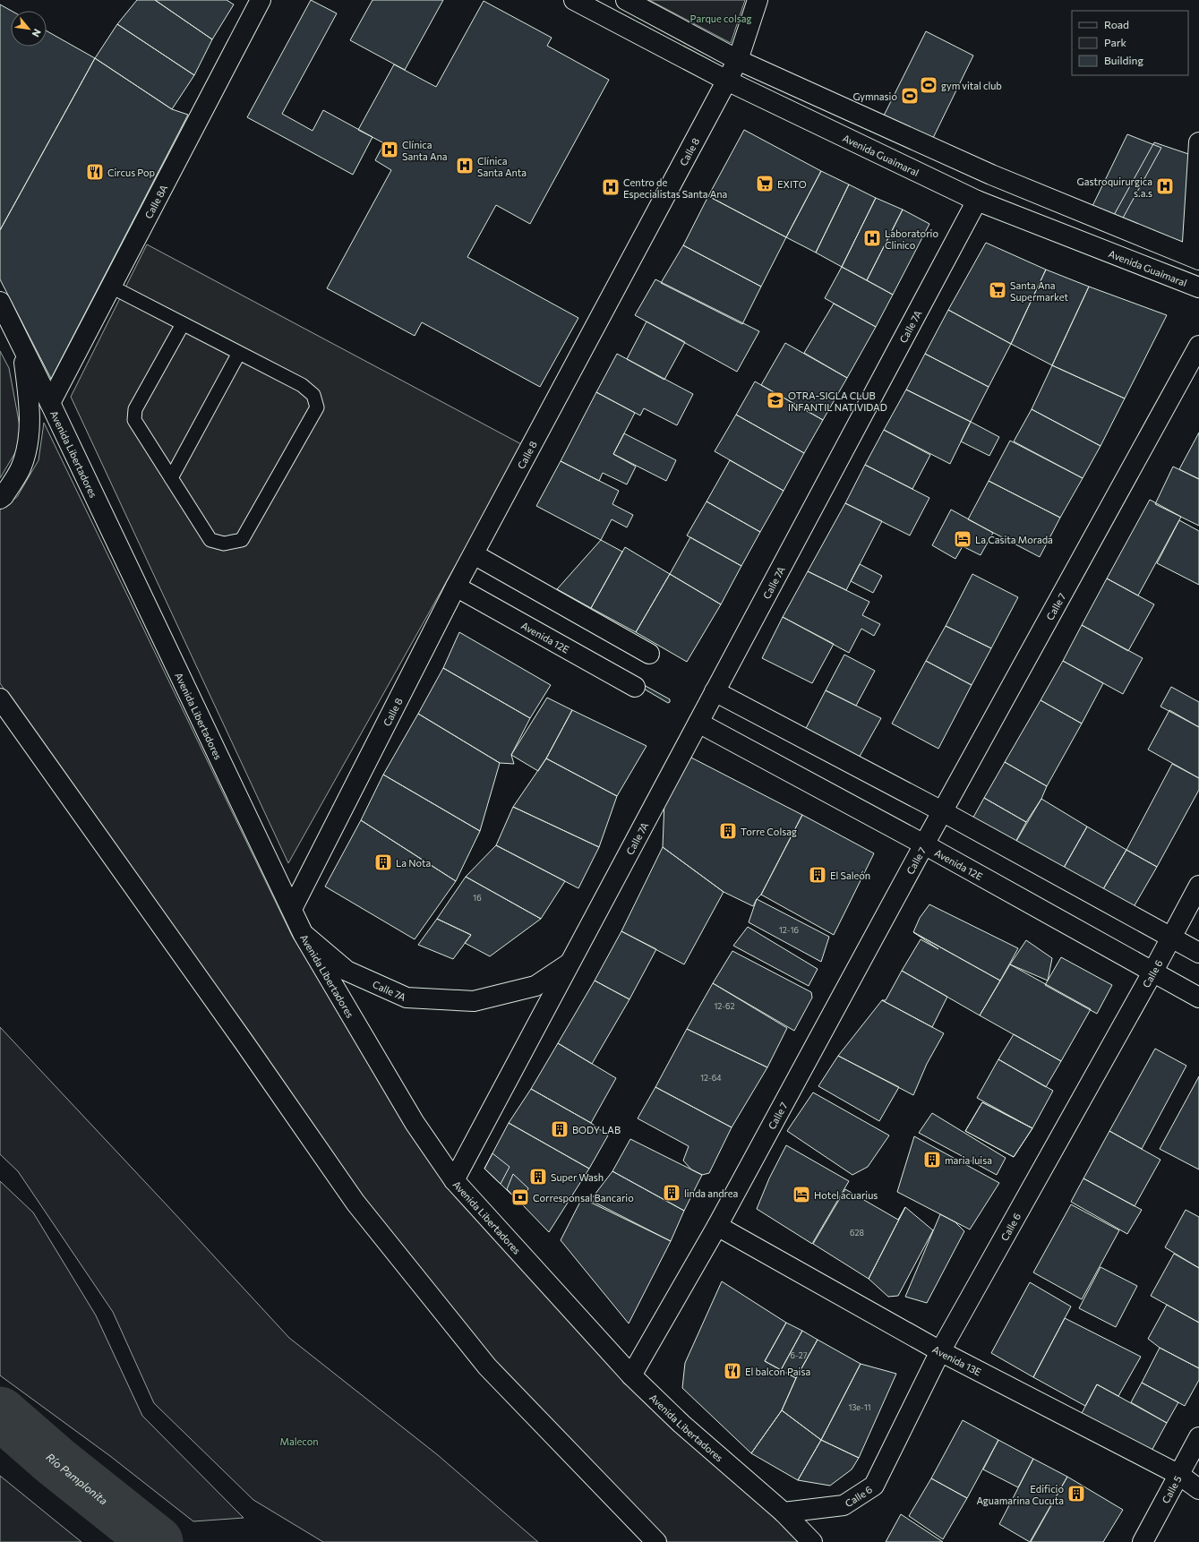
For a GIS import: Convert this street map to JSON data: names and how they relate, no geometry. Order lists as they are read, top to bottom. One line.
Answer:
{"streets":{"street":["Calle 8","Avenida Guaimaral","Calle 8A","Calle 7A","Avenida Libertadores","Calle 7","Avenida 12E","Calle 6","Avenida 13E","Calle 5"]},"crossings":[["Calle 8","Avenida Guaimaral"],["Calle 8","Avenida Libertadores"],["Calle 8","Avenida 12E"],["Avenida Guaimaral","Calle 7A"],["Calle 8A","Avenida Libertadores"],["Calle 7A","Avenida Libertadores"],["Calle 7A","Avenida 12E"],["Avenida Libertadores","Calle 7"],["Avenida Libertadores","Calle 6"],["Calle 7","Avenida 12E"],["Calle 7","Avenida 13E"],["Avenida 12E","Calle 6"],["Calle 6","Avenida 13E"],["Avenida 13E","Calle 5"]],"water":["Río Pamplonita"],"parks":["Parque colsag","Malecon"],"places":{"sports":["gym vital club","Gymnasio"],"hospital":["Clínica Santa Ana","Clínica Santa Anta","Gastroquirurgica s.a.s","Centro de Especialistas Santa Ana","Laboratorio Clinico"],"restaurant":["Circus Pop","El balcon Paisa"],"supermarket":["EXITO","Santa Ana Supermarket"],"school or university":["OTRA-SIGLA CLUB INFANTIL NATIVIDAD"],"hotel":["La Casita Morada","Hotel acuarius"],"building":["Torre Colsag","La Nota","El Saleón","BODY LAB","maria luisa","Super Wash","linda andrea","Edificio Aguamarina Cucuta"],"bank":["Corresponsal Bancario"]},"house_numbers":["16","12-16","12-62","12-64","628","6-27","13e-11"],"legend":["Road","Park","Building"],"north":"bottom right"}
